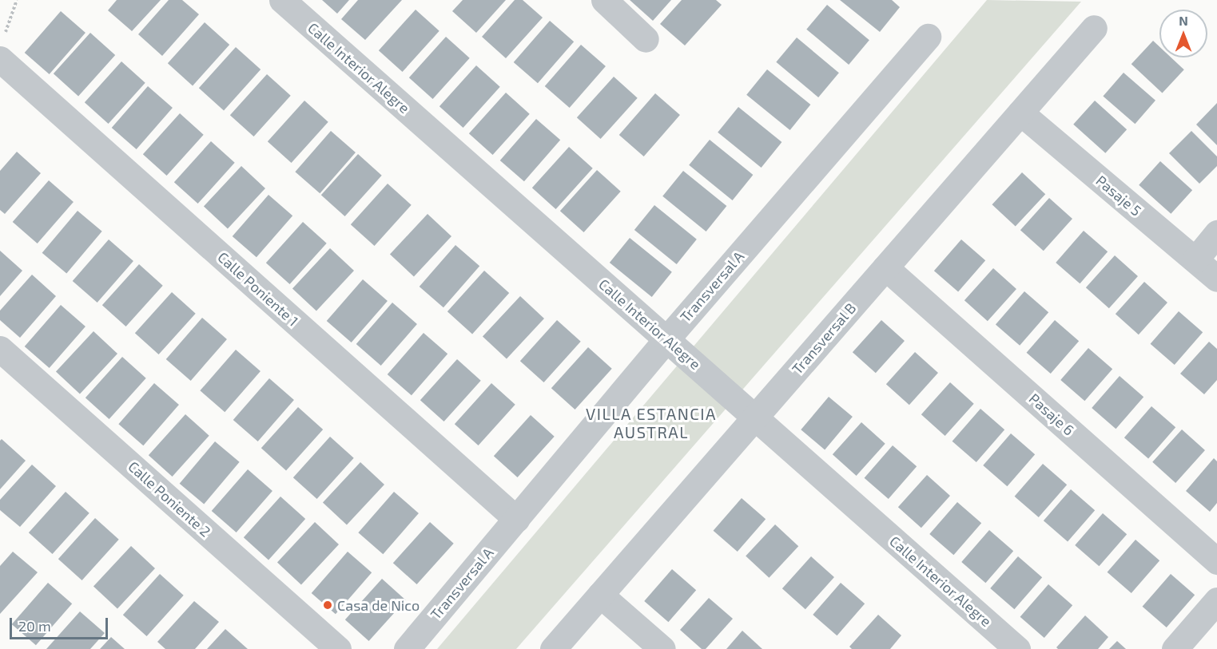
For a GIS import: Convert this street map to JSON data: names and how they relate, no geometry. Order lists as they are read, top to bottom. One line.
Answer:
{"streets":{"street":["Calle Interior Alegre","Pasaje 5","Transversal A","Calle Poniente 1","Transversal B","Pasaje 6","Calle Poniente 2"]},"crossings":[["Calle Interior Alegre","Transversal A"],["Calle Interior Alegre","Transversal B"],["Pasaje 5","Transversal B"],["Transversal A","Calle Poniente 1"],["Transversal B","Pasaje 6"]],"districts":["VILLA ESTANCIA AUSTRAL"],"places":["Casa de Nico"],"scale_bar":"20 m","north":"top"}
